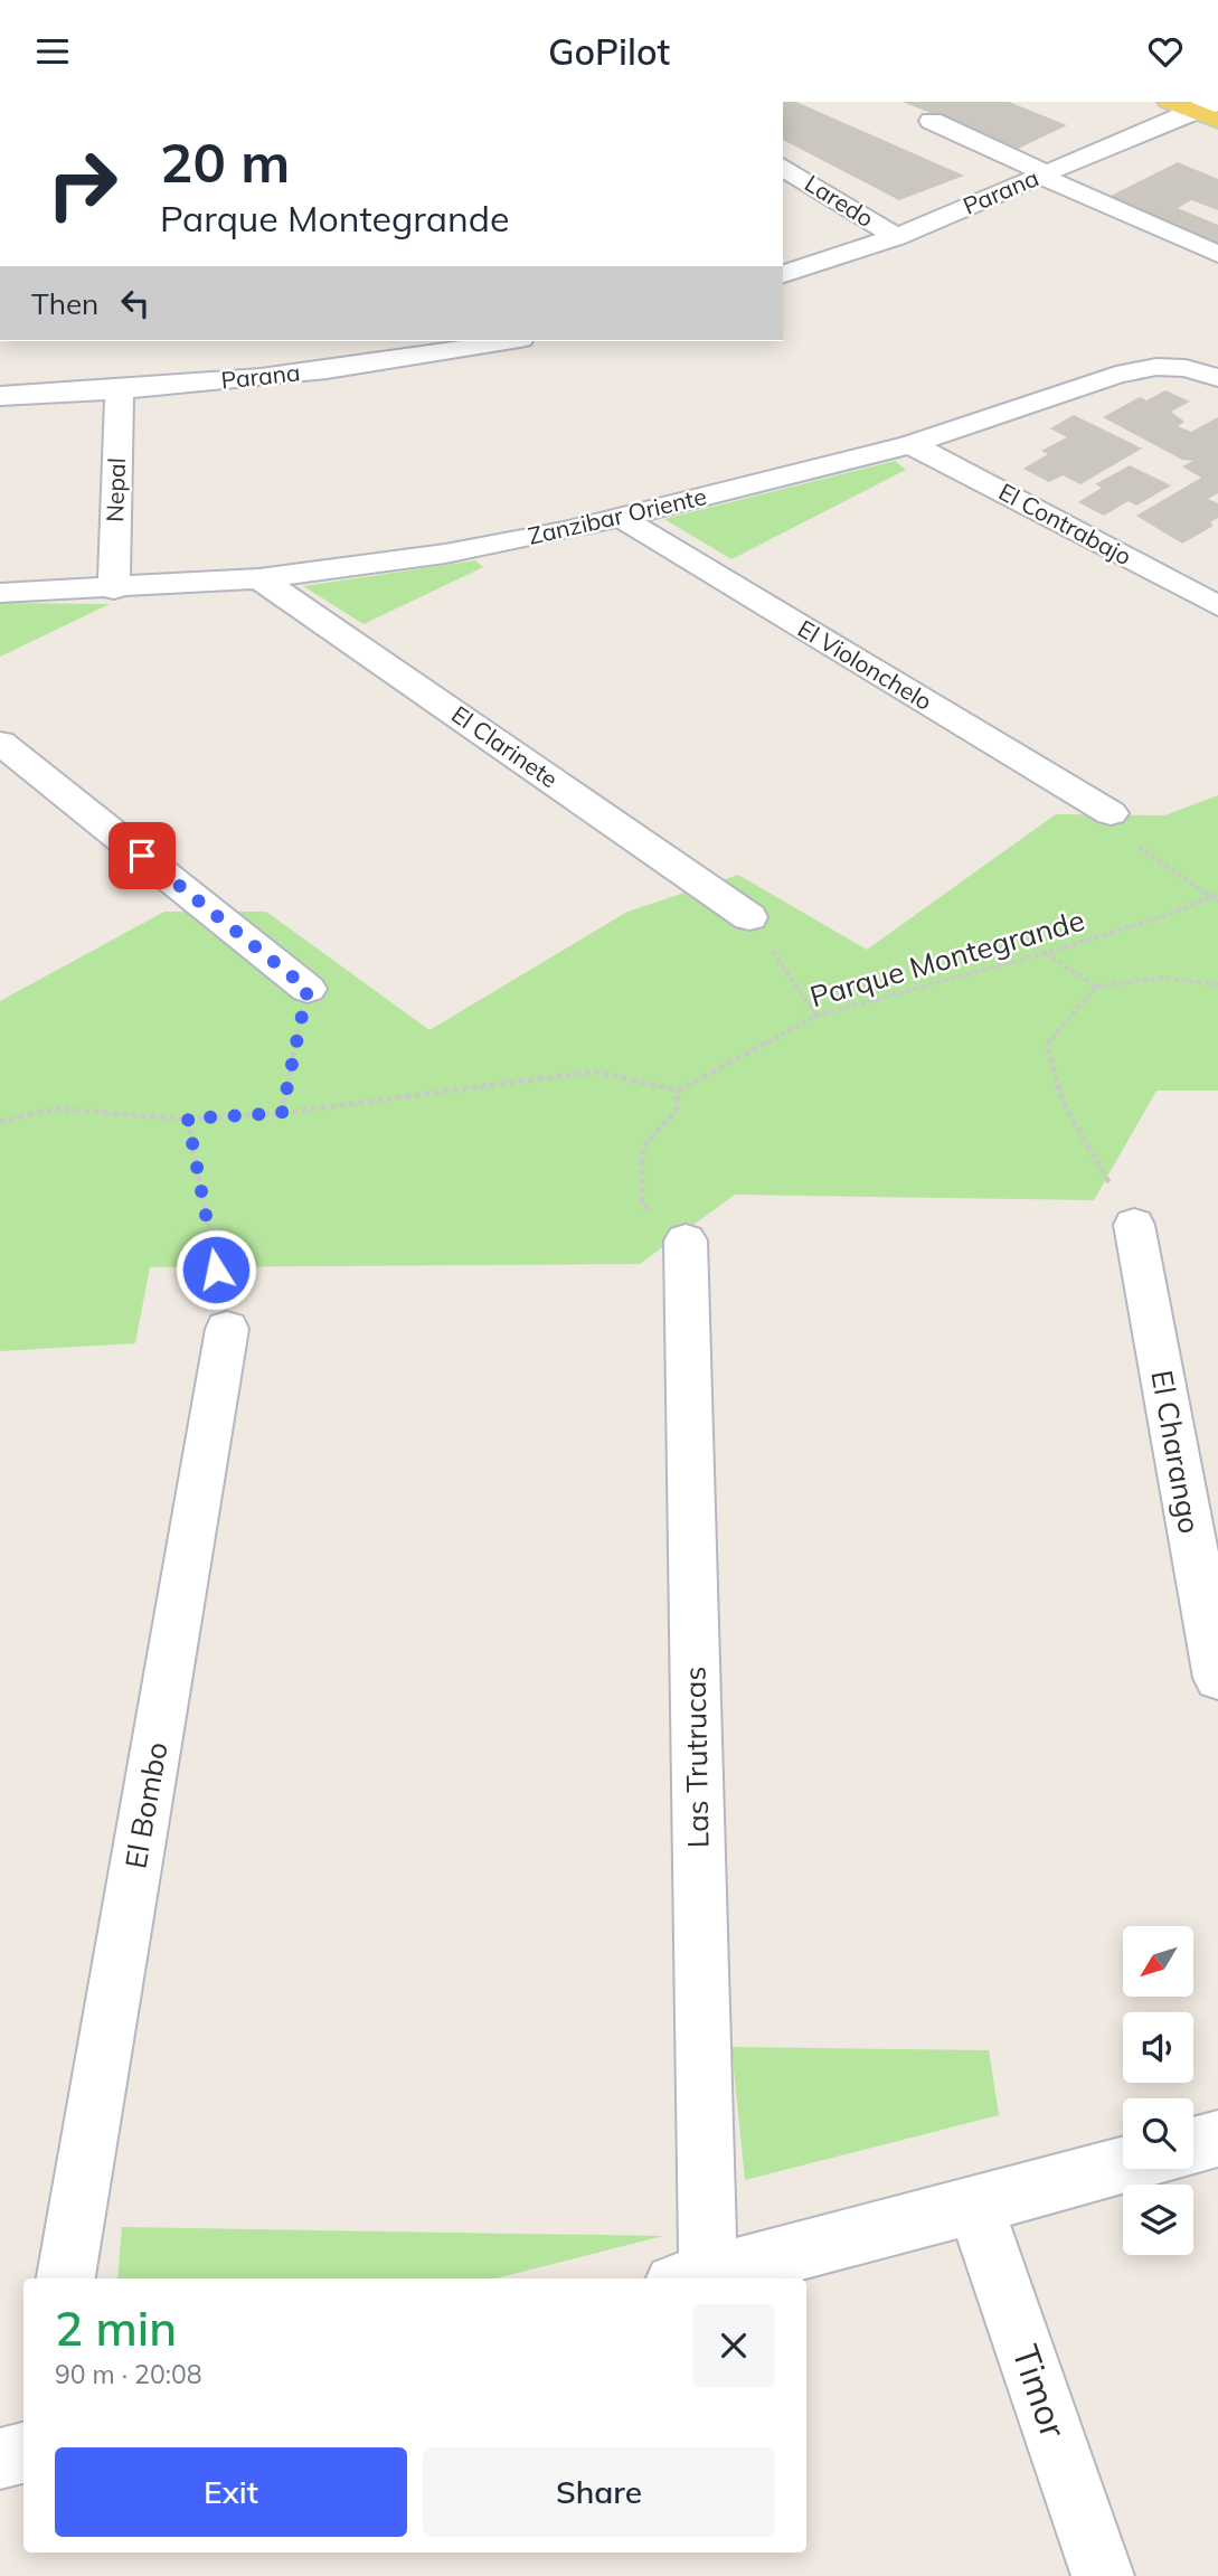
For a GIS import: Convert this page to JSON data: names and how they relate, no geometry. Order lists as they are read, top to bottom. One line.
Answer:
{"streets":{"street":["Parana","Laredo","Nepal","Zanzibar Oriente","El Contrabajo","El Violonchelo","El Clarinete","El Charango","Las Trutrucas","El Bombo","Timor"],"path":["Parque Montegrande"]},"crossings":[["Parana","Laredo"],["Parana","Nepal"],["Nepal","Zanzibar Oriente"],["Zanzibar Oriente","El Contrabajo"],["Zanzibar Oriente","El Violonchelo"],["Zanzibar Oriente","El Clarinete"]],"north":"bottom left","page":{"header":"GoPilot","turn":["20 m","Parque Montegrande"],"then":"Then","heading":["2 min","90 m · 20:08"],"buttons":["Exit","Share"]}}
